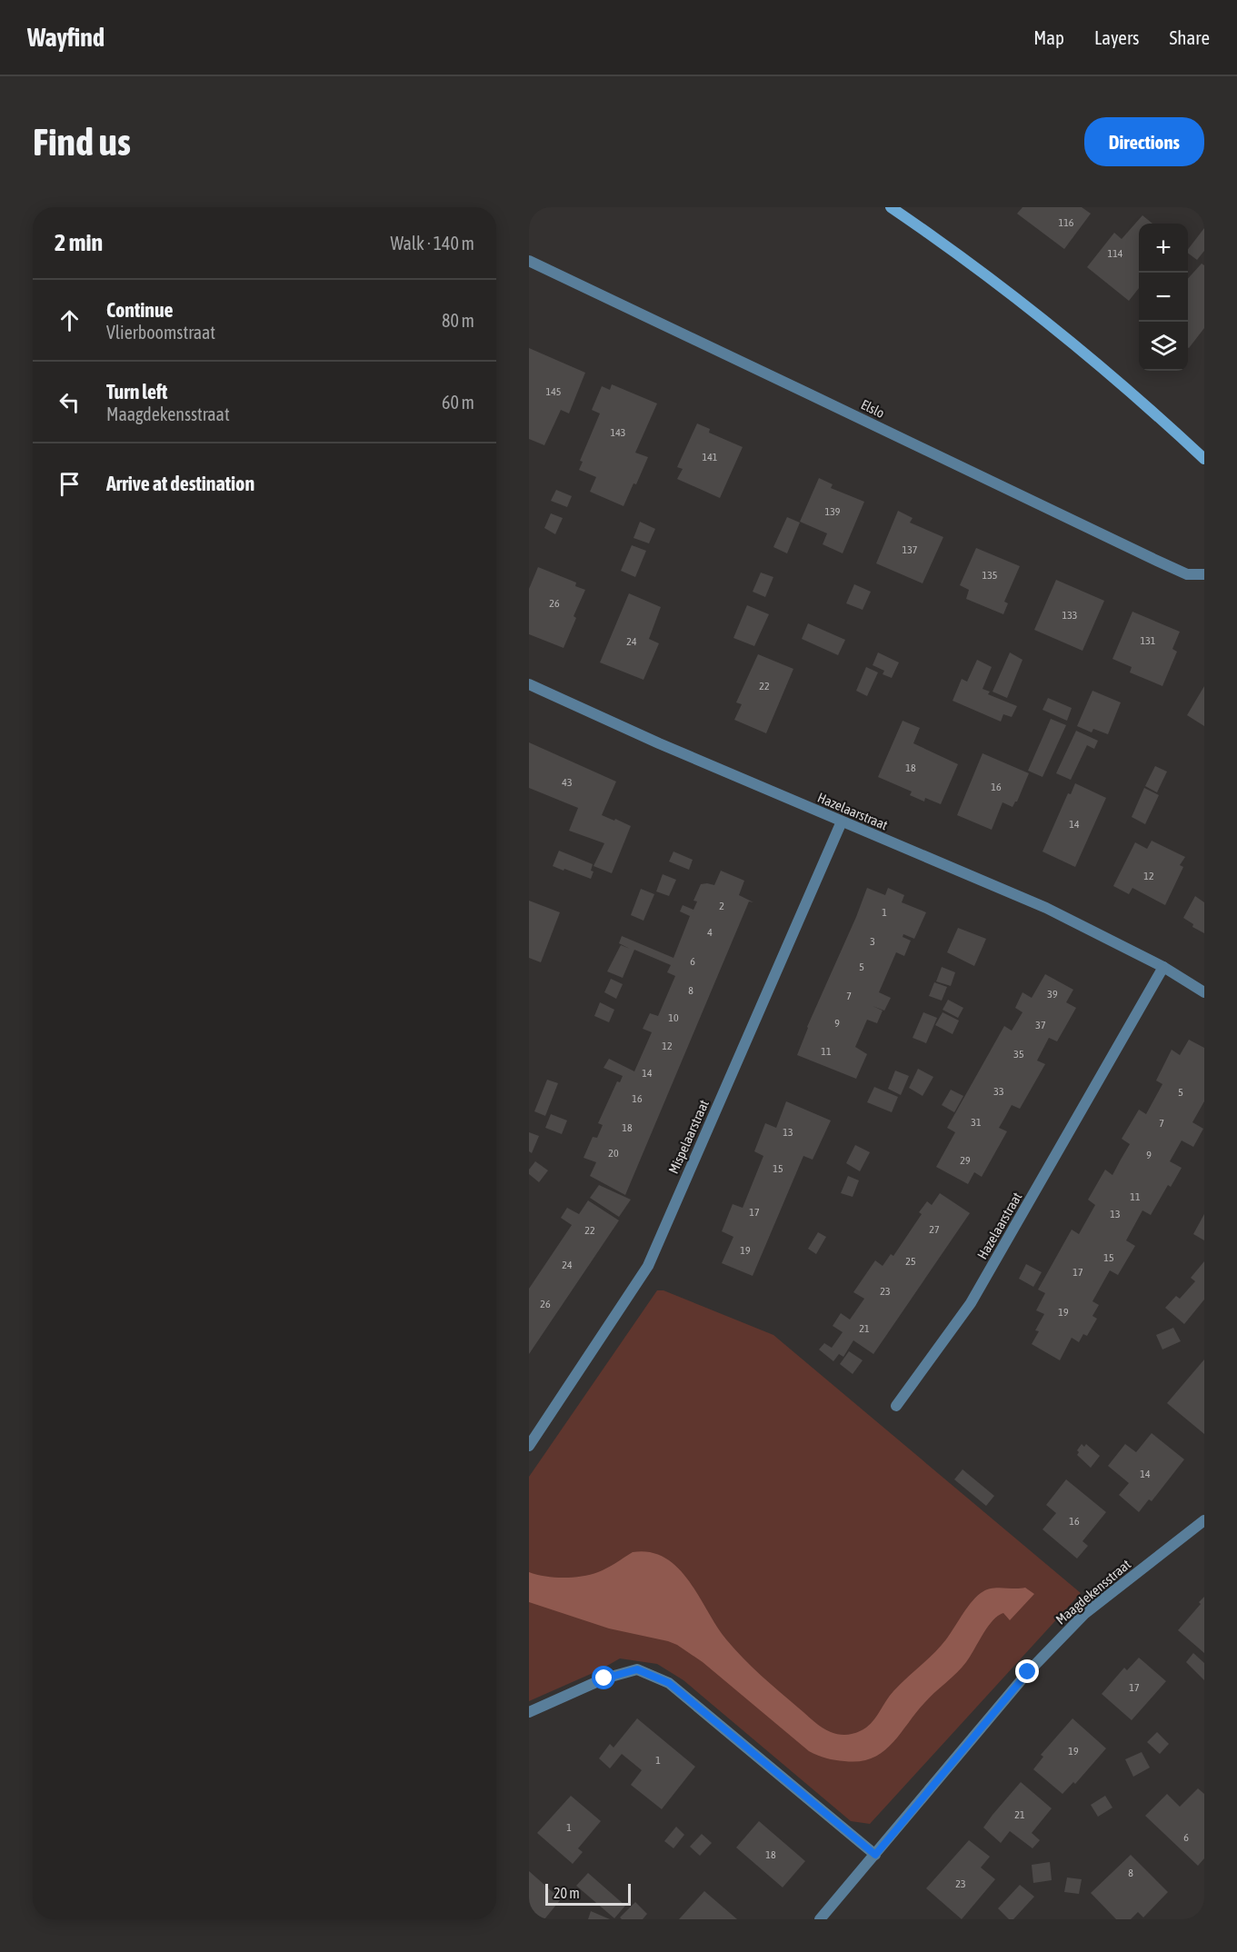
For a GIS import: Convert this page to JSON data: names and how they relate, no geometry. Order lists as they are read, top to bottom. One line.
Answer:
{"streets":{"street":["Elslo","Hazelaarstraat","Mispelaarstraat","Maagdekensstraat"]},"crossings":[["Hazelaarstraat","Mispelaarstraat"]],"house_numbers":["116","114","145","143","141","139","137","135","26","133","131","24","22","18","43","16","14","12","2","1","4","3","6","5","8","39","7","10","9","37","12","11","35","14","33","5","16","31","7","18","13","20","9","29","15","11","17","13","27","22","19","15","25","24","17","23","26","19","21","14","16","17","19","1","21","1","6","18","8","23"],"scale_bar":"20 m","page":{"header":"Wayfind","nav":["Map","Layers","Share"],"buttons":"Directions","title":"Find us","heading":["2 min","Walk · 140 m"],"map_buttons":["+","−"],"list":[["Continue","Vlierboomstraat","80 m"],["Turn left","Maagdekensstraat","60 m"],"Arrive at destination"],"scale":"20 m"}}
